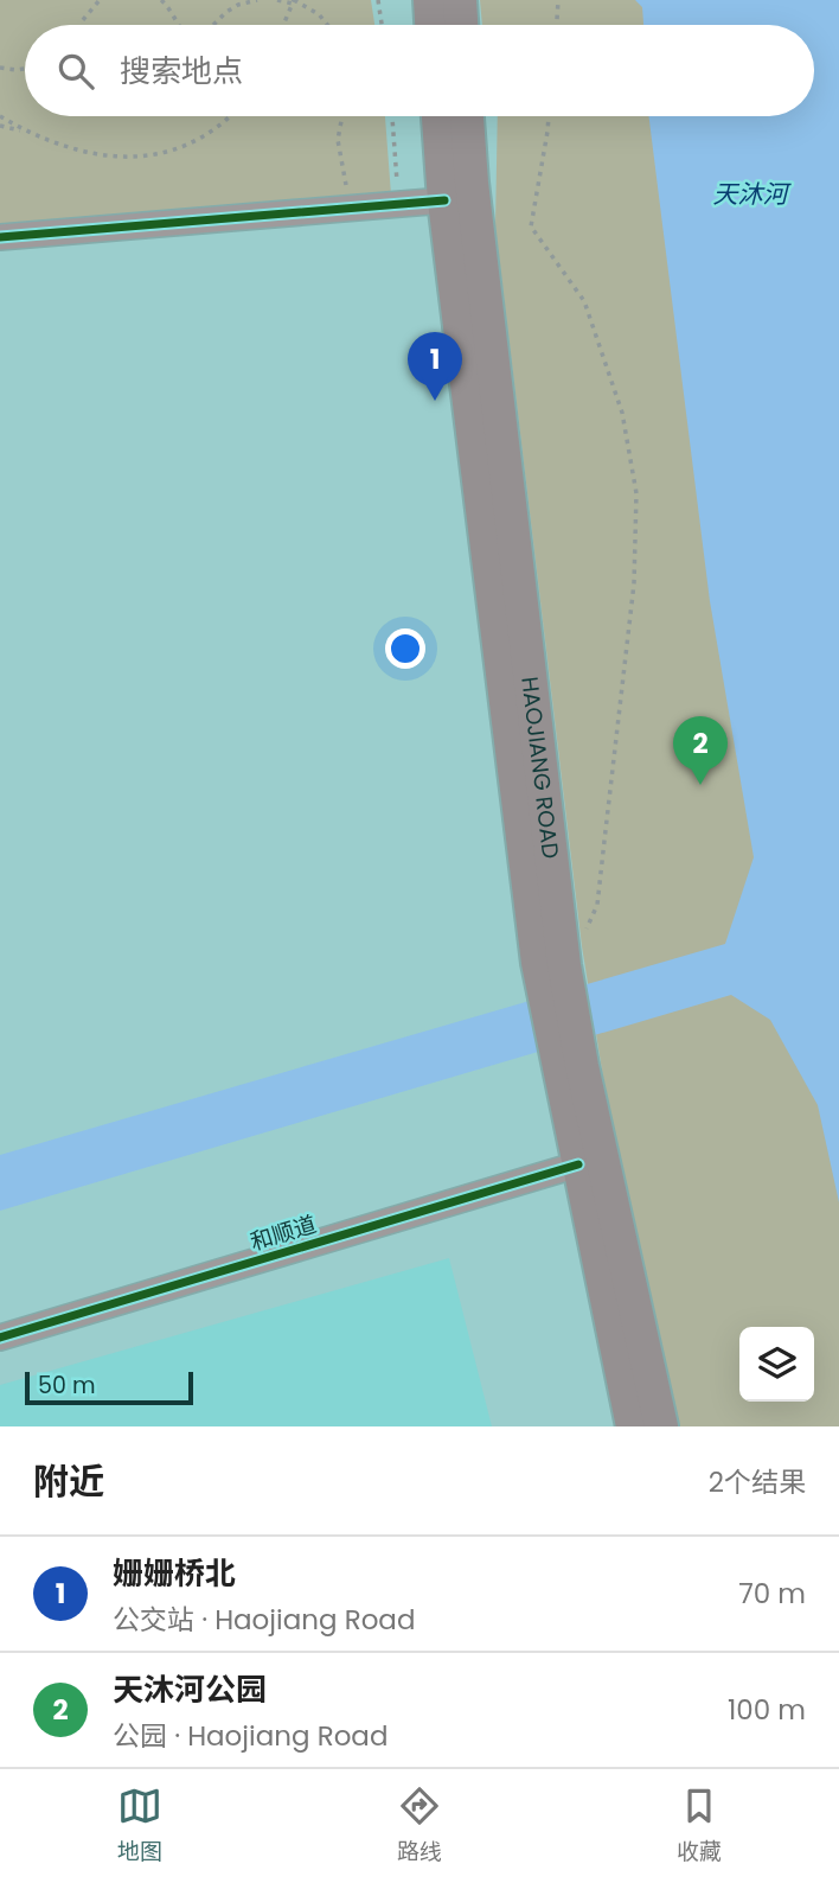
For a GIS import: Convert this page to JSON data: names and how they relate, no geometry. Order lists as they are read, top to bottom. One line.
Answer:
{"streets":{"main road":["HAOJIANG ROAD"],"street":["和顺道"]},"crossings":[["HAOJIANG ROAD","和顺道"]],"water":["天沐河"],"scale_bar":"50 m","page":{"search":"搜索地点","pins":["1","2"],"scale":"50 m","heading":["附近","2个结果"],"list":[{"mark":"1","name":"姗姗桥北","note":"公交站 · Haojiang Road","value":"70 m"},{"mark":"2","name":"天沐河公园","note":"公园 · Haojiang Road","value":"100 m"}],"nav":["地图","路线","收藏"]}}
